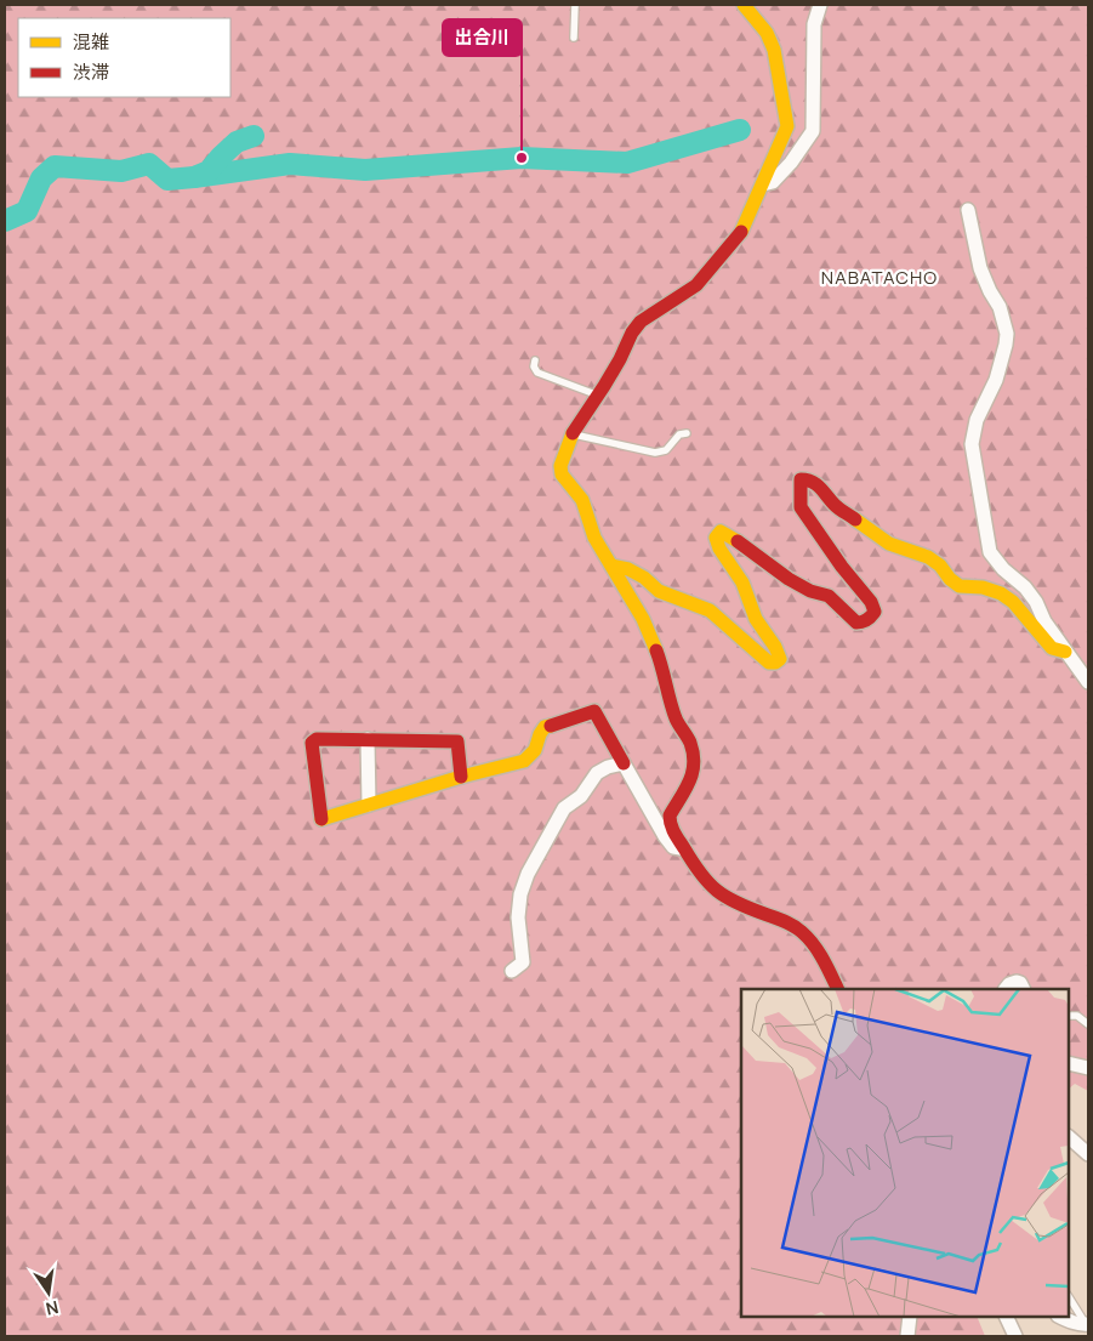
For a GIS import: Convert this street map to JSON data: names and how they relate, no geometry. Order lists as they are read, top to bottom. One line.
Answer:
{"districts":["NABATACHO"],"places":["出合川"],"legend":["混雑","渋滞"],"north":"bottom"}
